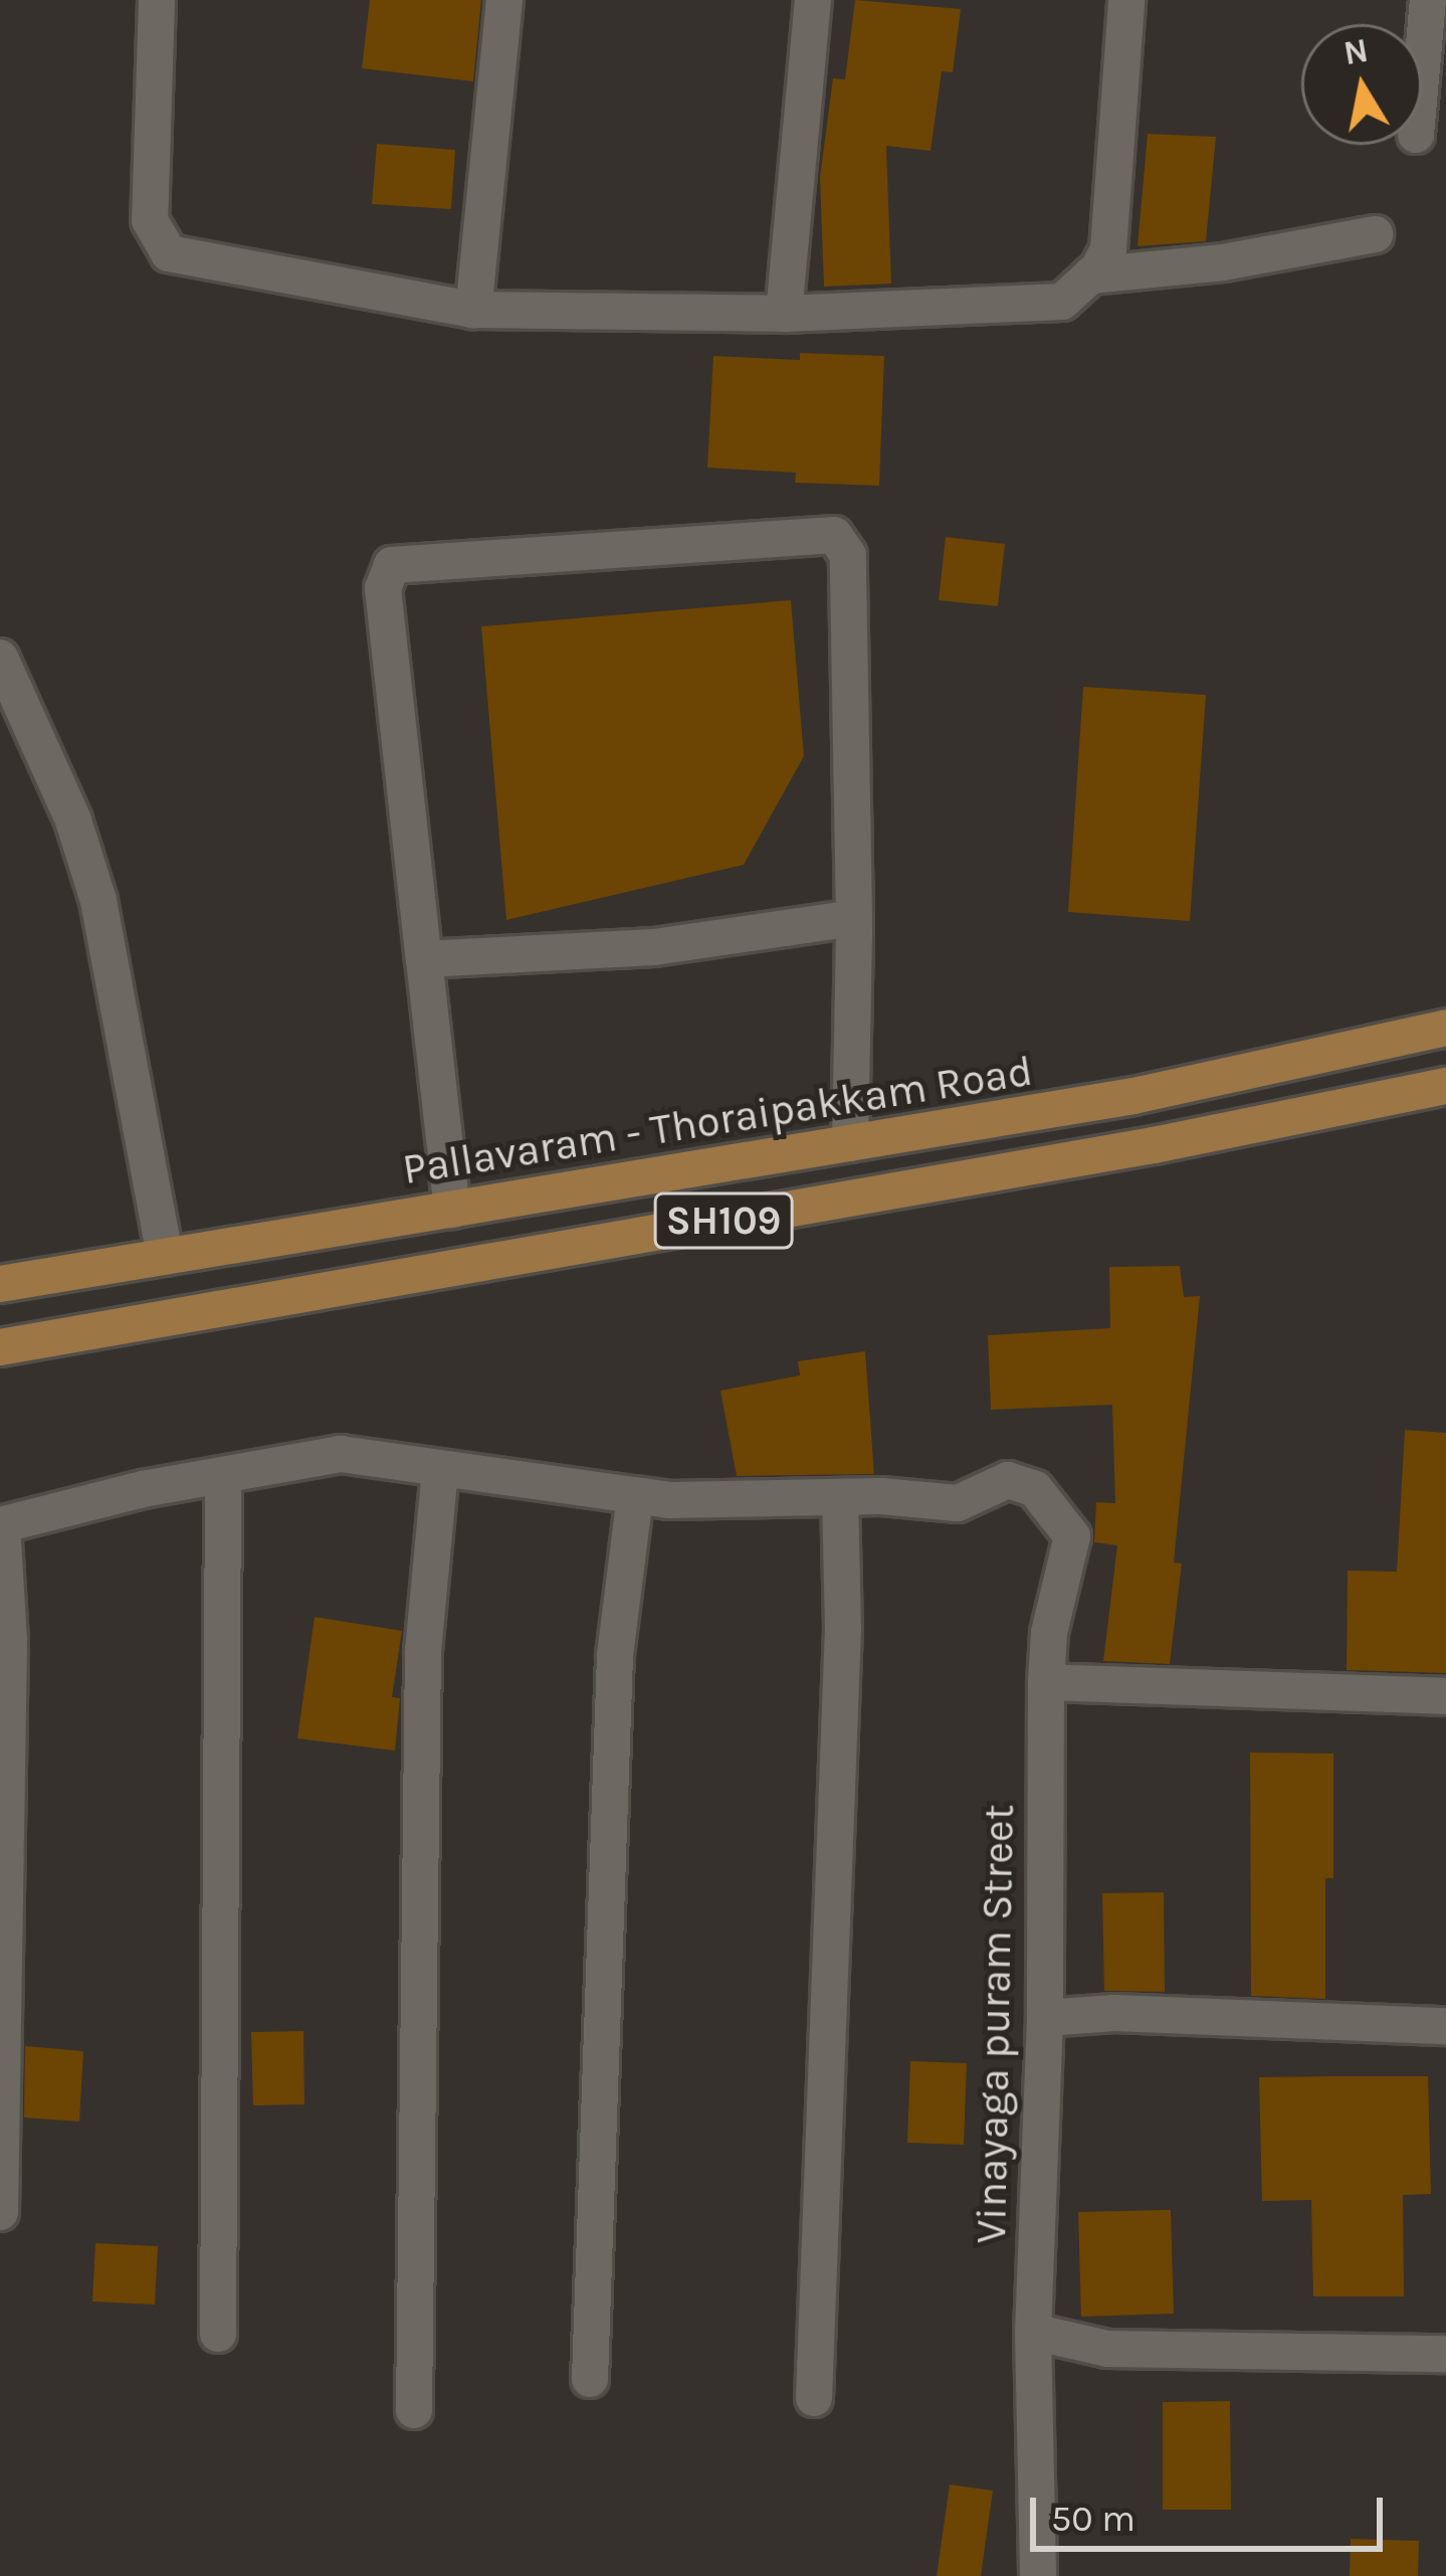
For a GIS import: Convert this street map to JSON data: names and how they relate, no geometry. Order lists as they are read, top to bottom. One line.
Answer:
{"streets":{"main road":["Pallavaram - Thoraipakkam Road","SH109"],"street":["Vinayaga puram Street"]},"scale_bar":"50 m","north":"top"}
